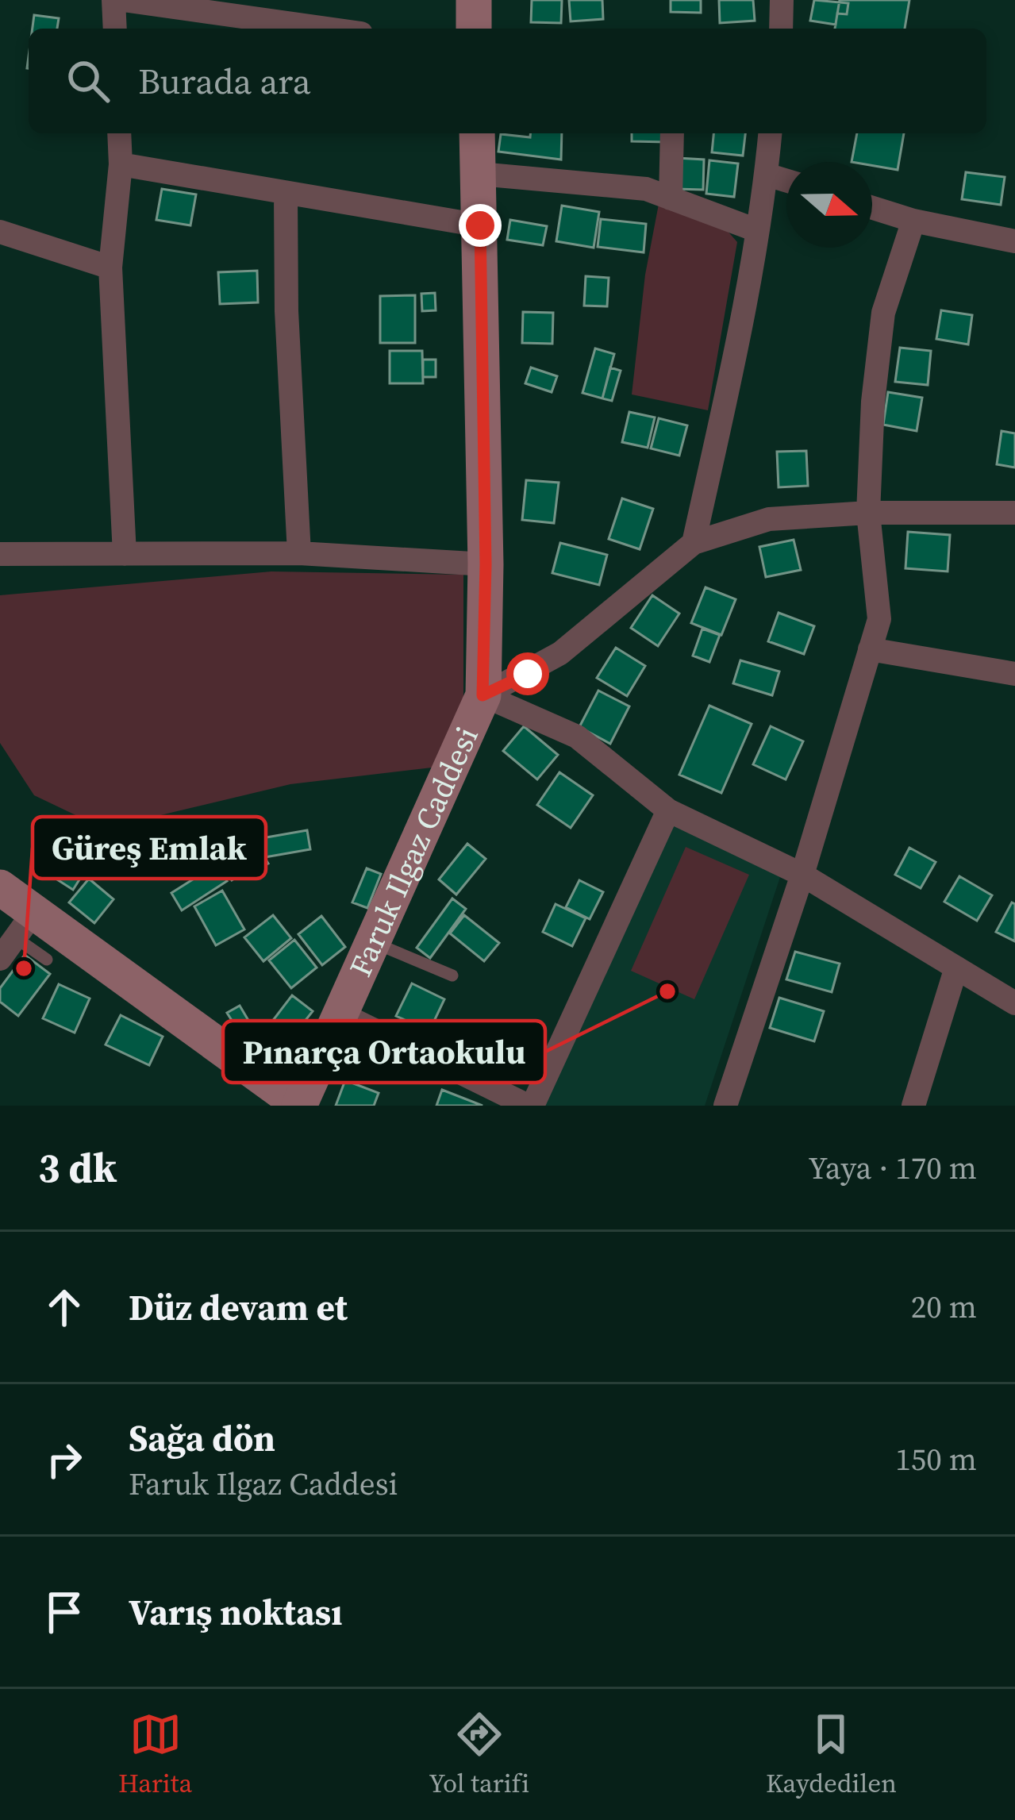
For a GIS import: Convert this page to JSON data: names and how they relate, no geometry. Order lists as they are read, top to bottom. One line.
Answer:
{"streets":{"street":["Faruk Ilgaz Caddesi"]},"places":["Güreş Emlak","Pınarça Ortaokulu"],"north":"right","page":{"search":"Burada ara","heading":["3 dk","Yaya · 170 m"],"list":[["Düz devam et","20 m"],["Sağa dön","Faruk Ilgaz Caddesi","150 m"],"Varış noktası"],"nav":["Harita","Yol tarifi","Kaydedilen"]}}
